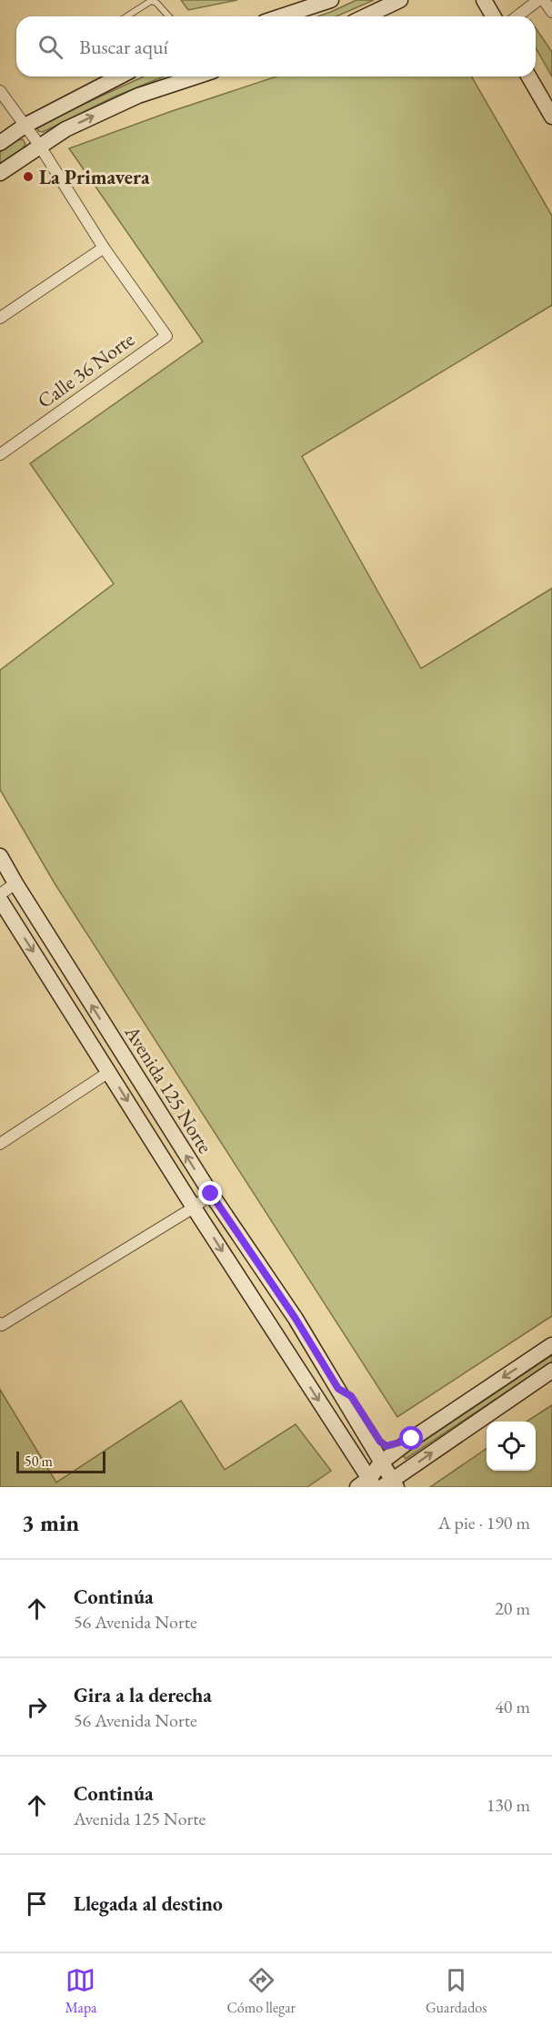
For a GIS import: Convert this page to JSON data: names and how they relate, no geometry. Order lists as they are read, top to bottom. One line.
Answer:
{"streets":{"main road":["Avenida 125 Norte"],"street":["Calle 36 Norte"]},"places":["La Primavera"],"scale_bar":"50 m","page":{"search":"Buscar aquí","scale":"50 m","heading":["3 min","A pie · 190 m"],"list":[["Continúa","56 Avenida Norte","20 m"],["Gira a la derecha","56 Avenida Norte","40 m"],["Continúa","Avenida 125 Norte","130 m"],"Llegada al destino"],"nav":["Mapa","Cómo llegar","Guardados"]}}
